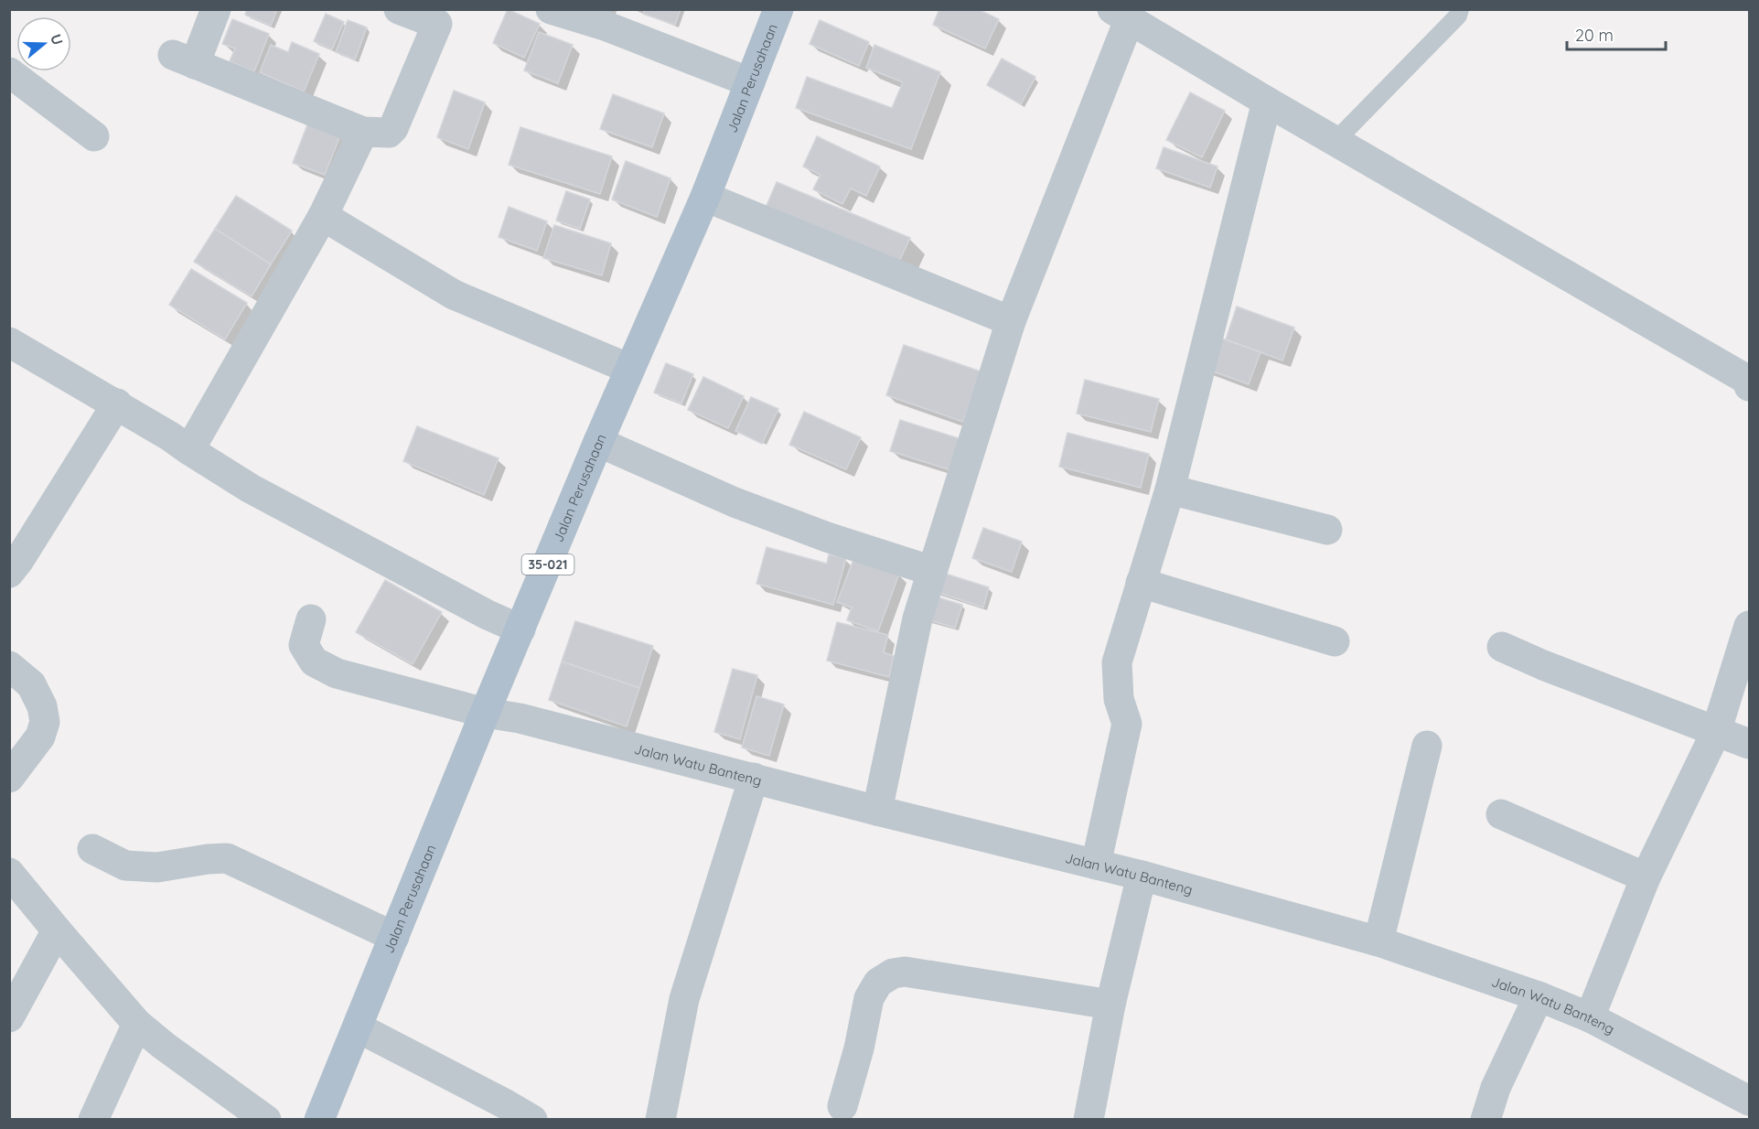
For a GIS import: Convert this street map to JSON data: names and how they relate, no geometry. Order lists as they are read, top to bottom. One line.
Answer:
{"streets":{"main road":["Jalan Perusahaan","35-021"],"street":["Jalan Watu Banteng"]},"crossings":[["Jalan Perusahaan","Jalan Watu Banteng"]],"scale_bar":"20 m","north":"right"}
